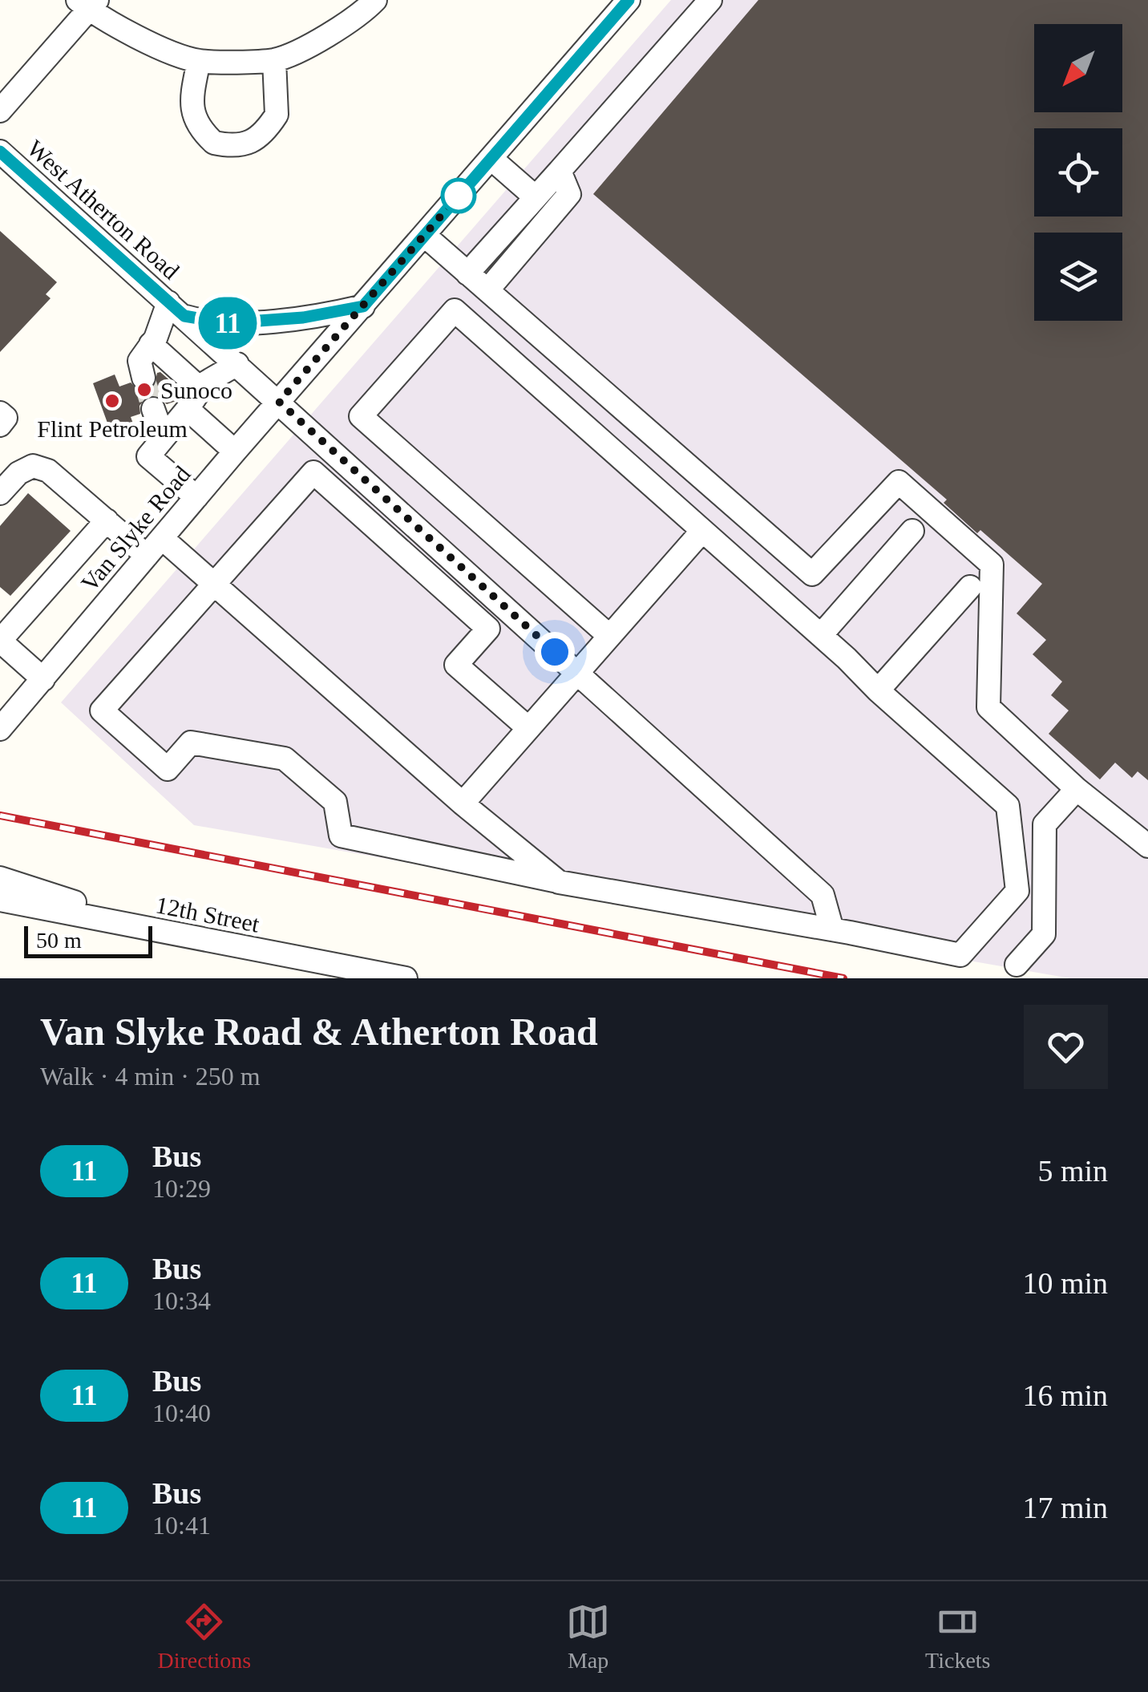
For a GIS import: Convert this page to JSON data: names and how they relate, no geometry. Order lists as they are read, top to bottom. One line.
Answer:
{"streets":{"street":["West Atherton Road","Van Slyke Road","12th Street"]},"crossings":[["West Atherton Road","Van Slyke Road"]],"places":["Sunoco","Flint Petroleum"],"lines":["bus line 11"],"scale_bar":"50 m","north":"bottom left","page":{"on_map":"11","scale":"50 m","heading":["Van Slyke Road & Atherton Road","Walk · 4 min · 250 m"],"list":[{"mark":"11","name":"Bus","note":"10:29","value":"5 min"},{"mark":"11","name":"Bus","note":"10:34","value":"10 min"},{"mark":"11","name":"Bus","note":"10:40","value":"16 min"},{"mark":"11","name":"Bus","note":"10:41","value":"17 min"}],"tabs":["Directions","Map","Tickets"]}}
